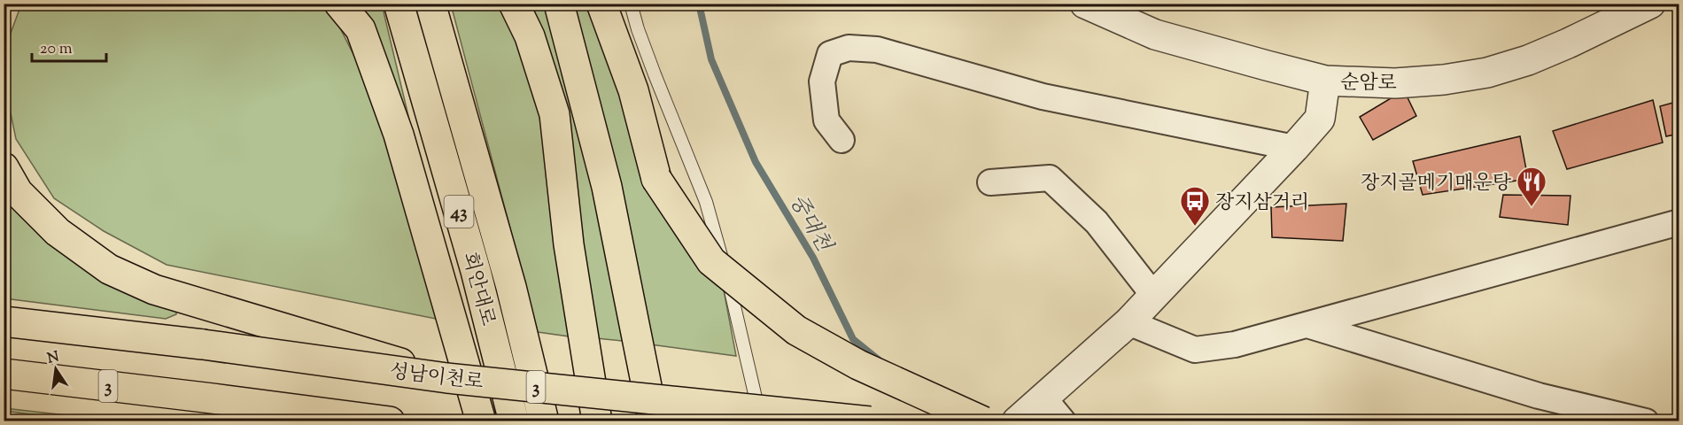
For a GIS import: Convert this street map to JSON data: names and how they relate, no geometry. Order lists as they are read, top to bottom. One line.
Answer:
{"streets":{"highway":["43","회안대로","성남이천로","3"],"street":["순암로"]},"water":["중대천"],"places":{"restaurant":["장지골메기매운탕"],"bus stop":["장지삼거리"]},"scale_bar":"20 m","north":"top"}
